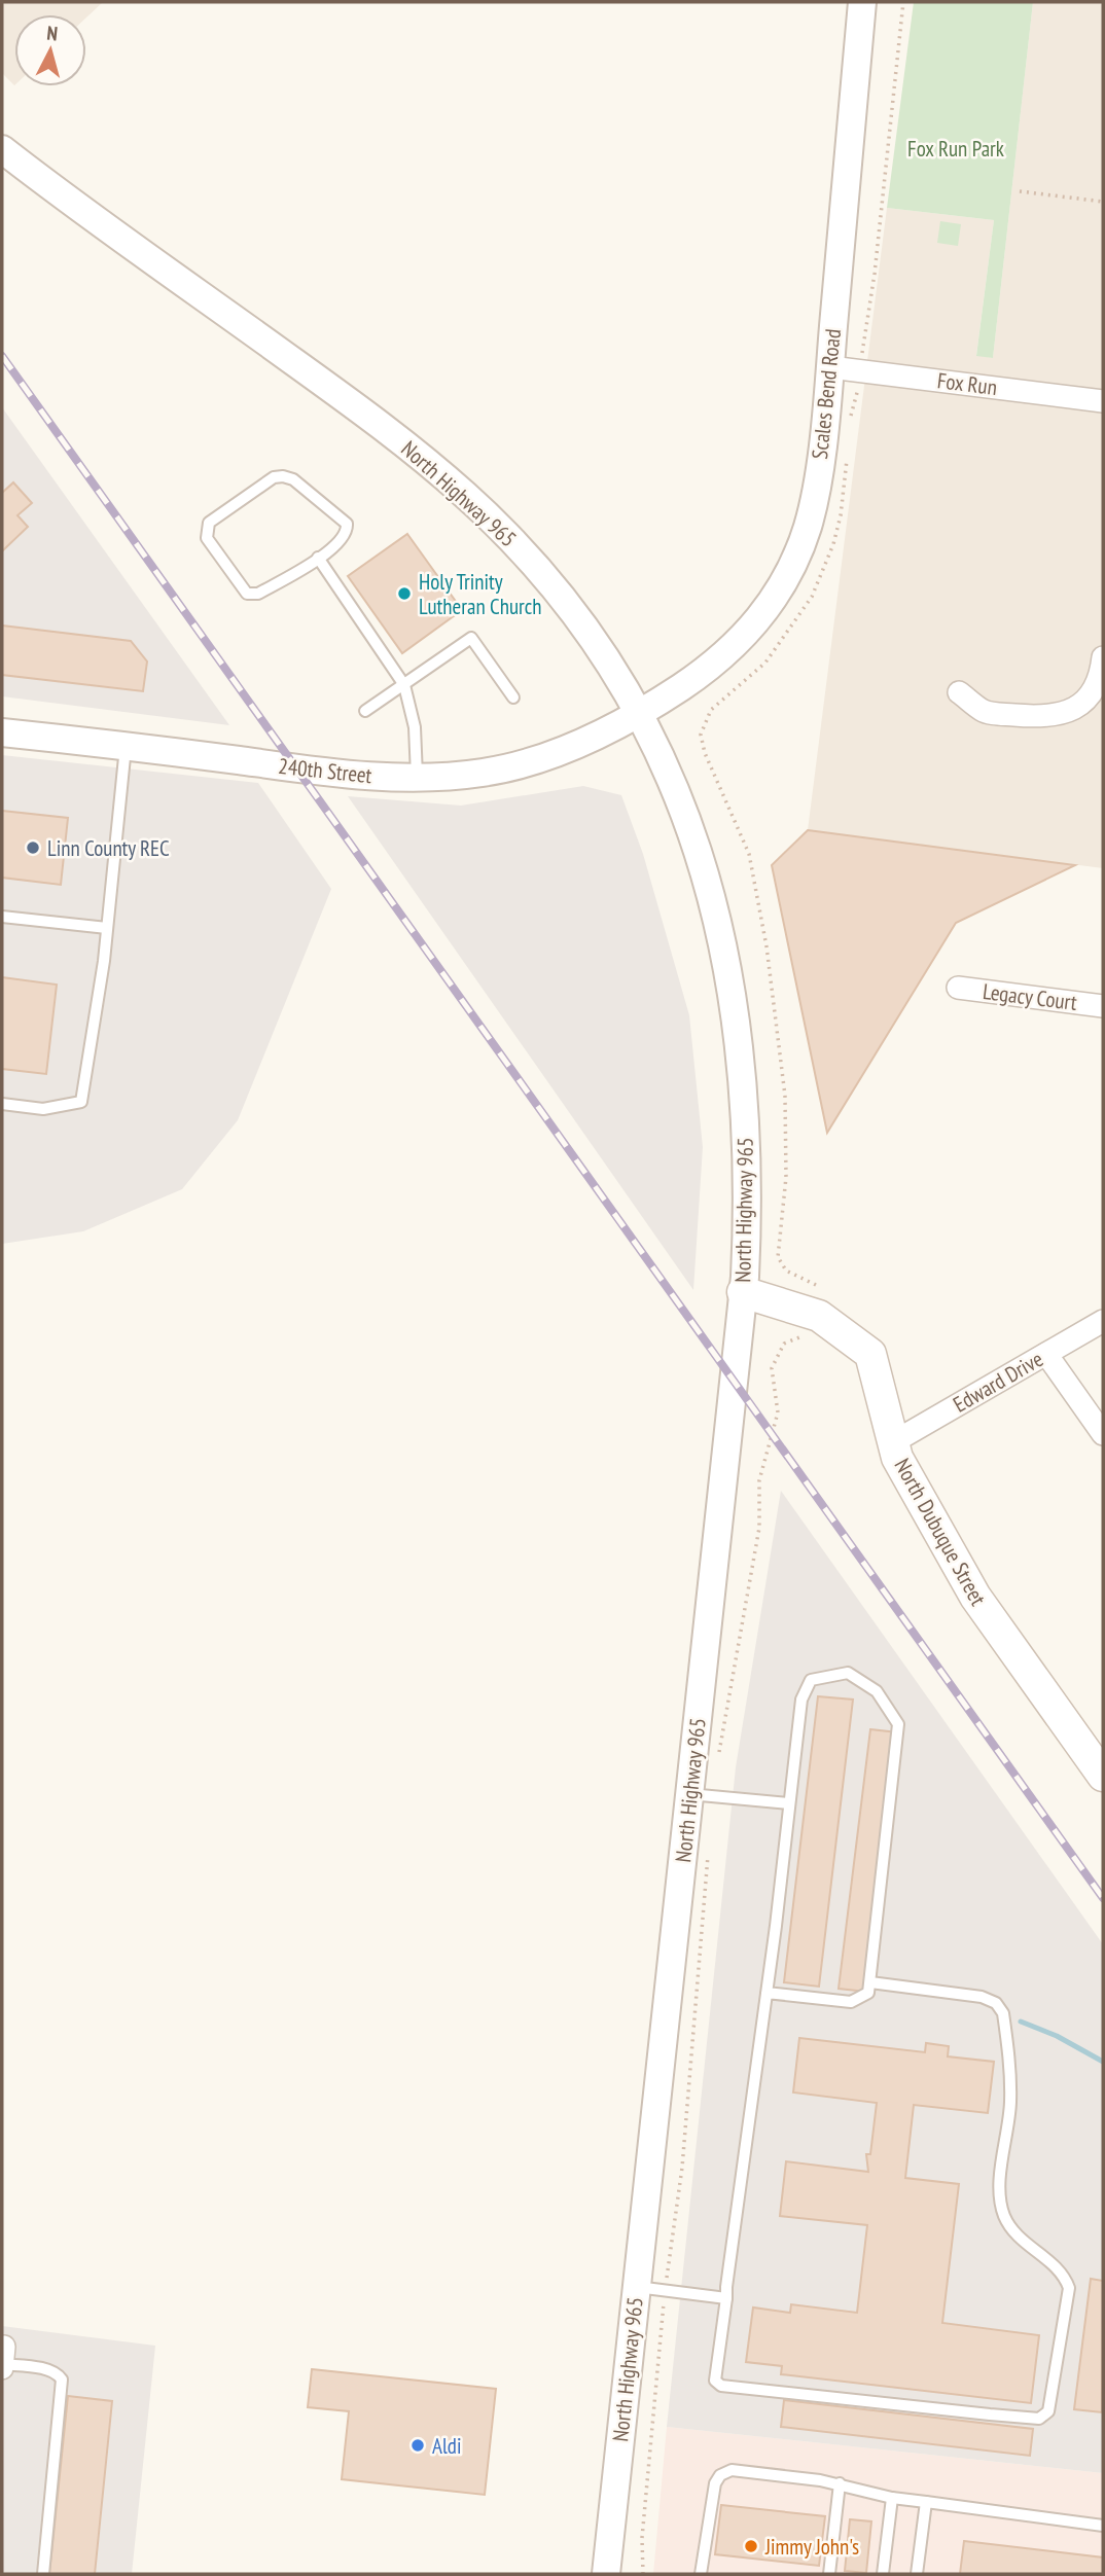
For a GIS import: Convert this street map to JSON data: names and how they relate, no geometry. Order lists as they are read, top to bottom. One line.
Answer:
{"streets":{"main road":["North Dubuque Street"],"street":["Fox Run","Scales Bend Road","North Highway 965","240th Street","Legacy Court","Edward Drive"]},"crossings":[["Fox Run","Scales Bend Road"],["Scales Bend Road","North Highway 965"],["Scales Bend Road","240th Street"],["North Highway 965","240th Street"],["North Highway 965","North Dubuque Street"],["Edward Drive","North Dubuque Street"]],"parks":["Fox Run Park"],"places":["Holy Trinity Lutheran Church","Linn County REC","Aldi","Jimmy John's"],"north":"top"}
